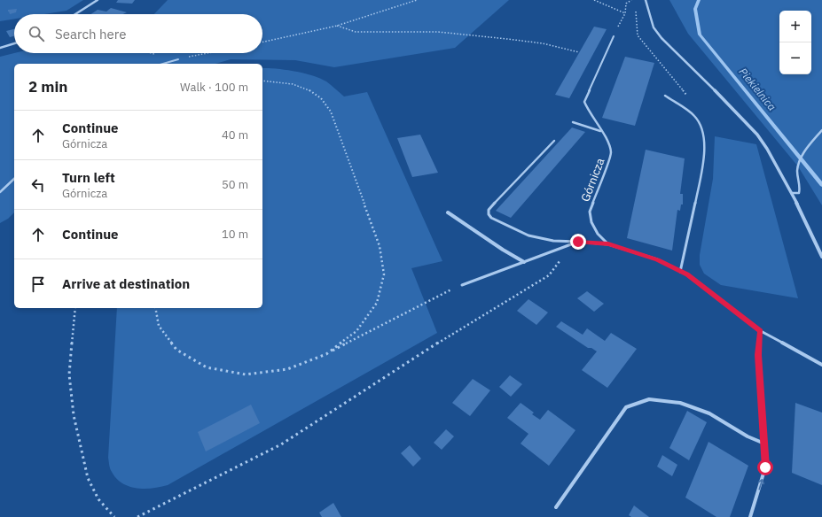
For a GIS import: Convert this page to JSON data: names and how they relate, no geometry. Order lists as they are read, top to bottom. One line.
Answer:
{"streets":{"lane":["Górnicza"]},"water":["Piekielnica"],"page":{"map_buttons":["+","−"],"search":"Search here","heading":["2 min","Walk · 100 m"],"list":[["Continue","Górnicza","40 m"],["Turn left","Górnicza","50 m"],["Continue","10 m"],"Arrive at destination"]}}
